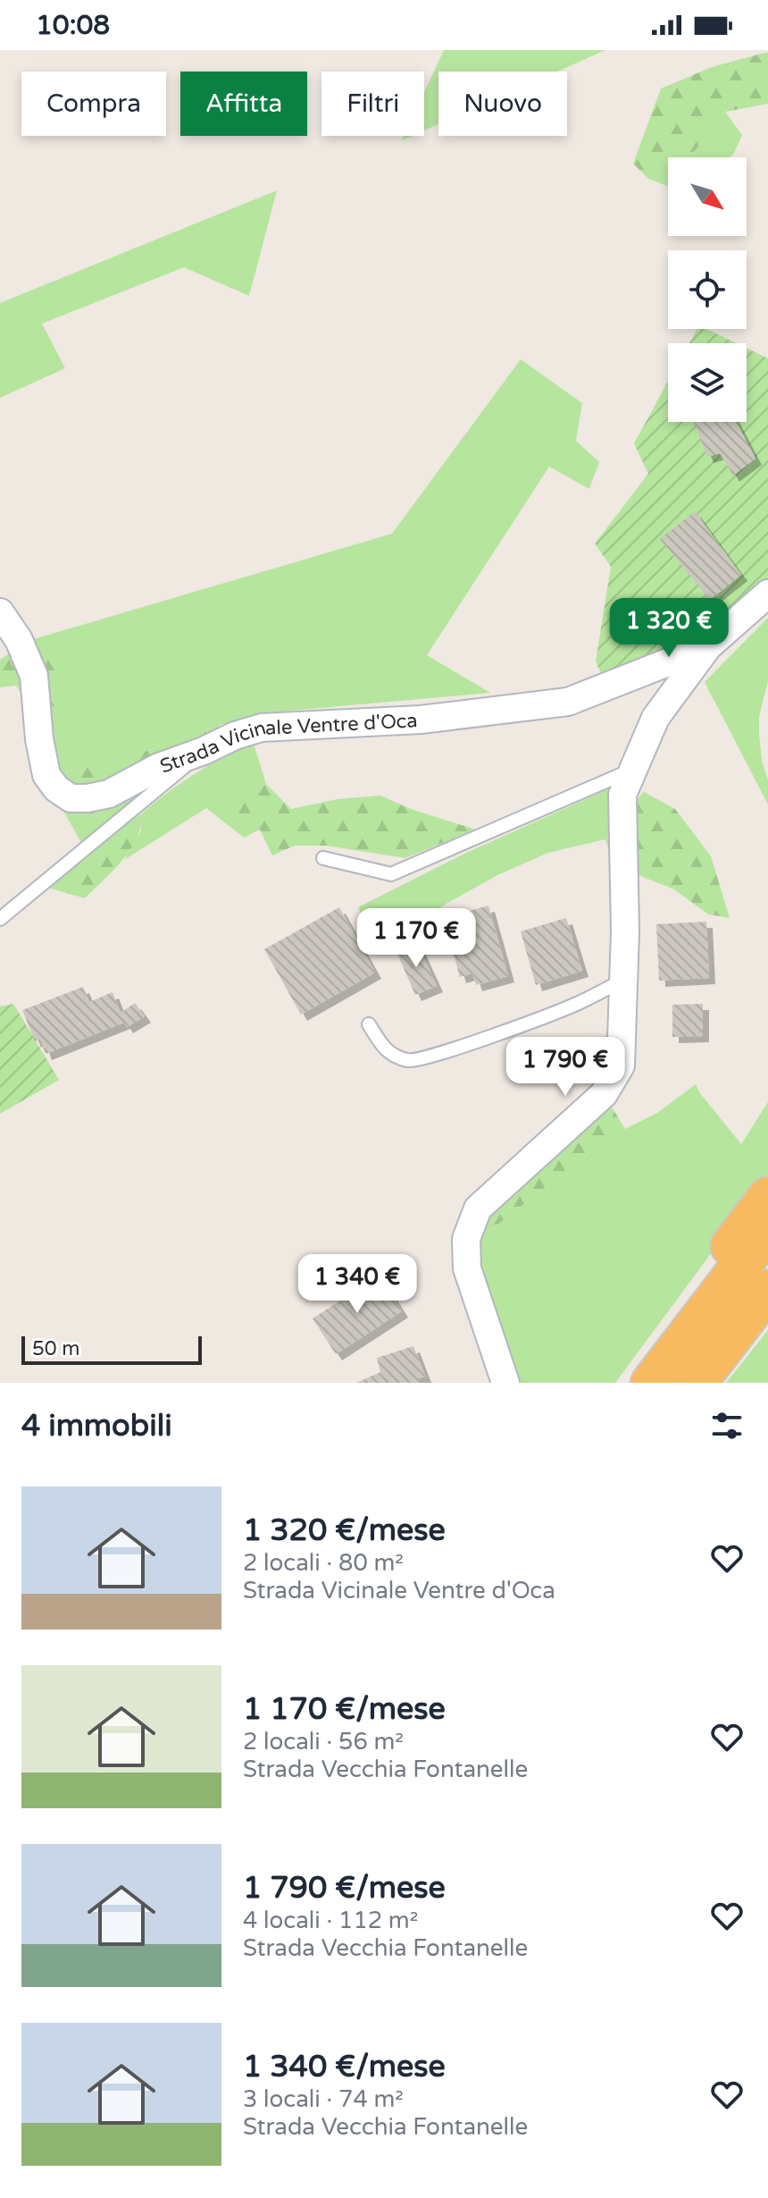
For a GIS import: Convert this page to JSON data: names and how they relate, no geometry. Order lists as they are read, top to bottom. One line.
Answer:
{"streets":{"street":["Strada Vicinale Ventre d'Oca"]},"scale_bar":"50 m","north":"bottom right","page":{"status":"10:08","chip":["Compra","Affitta","Filtri","Nuovo"],"price":["1 320 €","1 170 €","1 790 €","1 340 €"],"scale":"50 m","heading":"4 immobili","list":[{"name":"1 320 €/mese","note":"2 locali · 80 m² · Strada Vicinale Ventre d'Oca"},{"name":"1 170 €/mese","note":"2 locali · 56 m² · Strada Vecchia Fontanelle"},{"name":"1 790 €/mese","note":"4 locali · 112 m² · Strada Vecchia Fontanelle"},{"name":"1 340 €/mese","note":"3 locali · 74 m² · Strada Vecchia Fontanelle"}]}}
